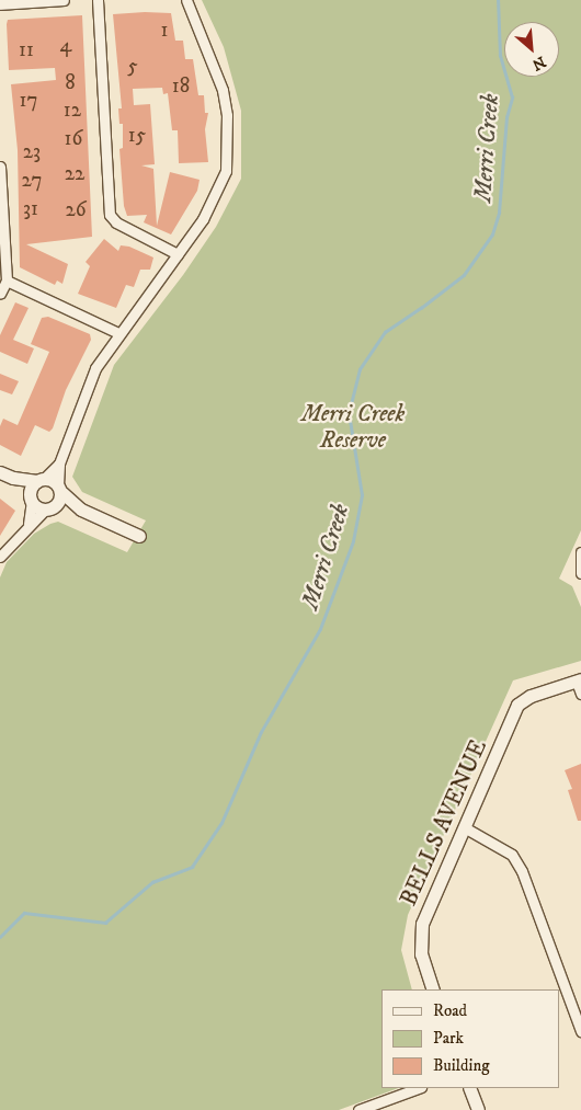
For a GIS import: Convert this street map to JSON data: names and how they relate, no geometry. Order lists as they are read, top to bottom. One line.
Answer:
{"streets":{"street":["BELLS AVENUE"]},"water":["Merri Creek"],"parks":["Merri Creek Reserve"],"house_numbers":["1","4","11","5","8","18","17","12","15","16","23","22","27","31","26"],"legend":["Road","Park","Building"],"north":"bottom right"}
